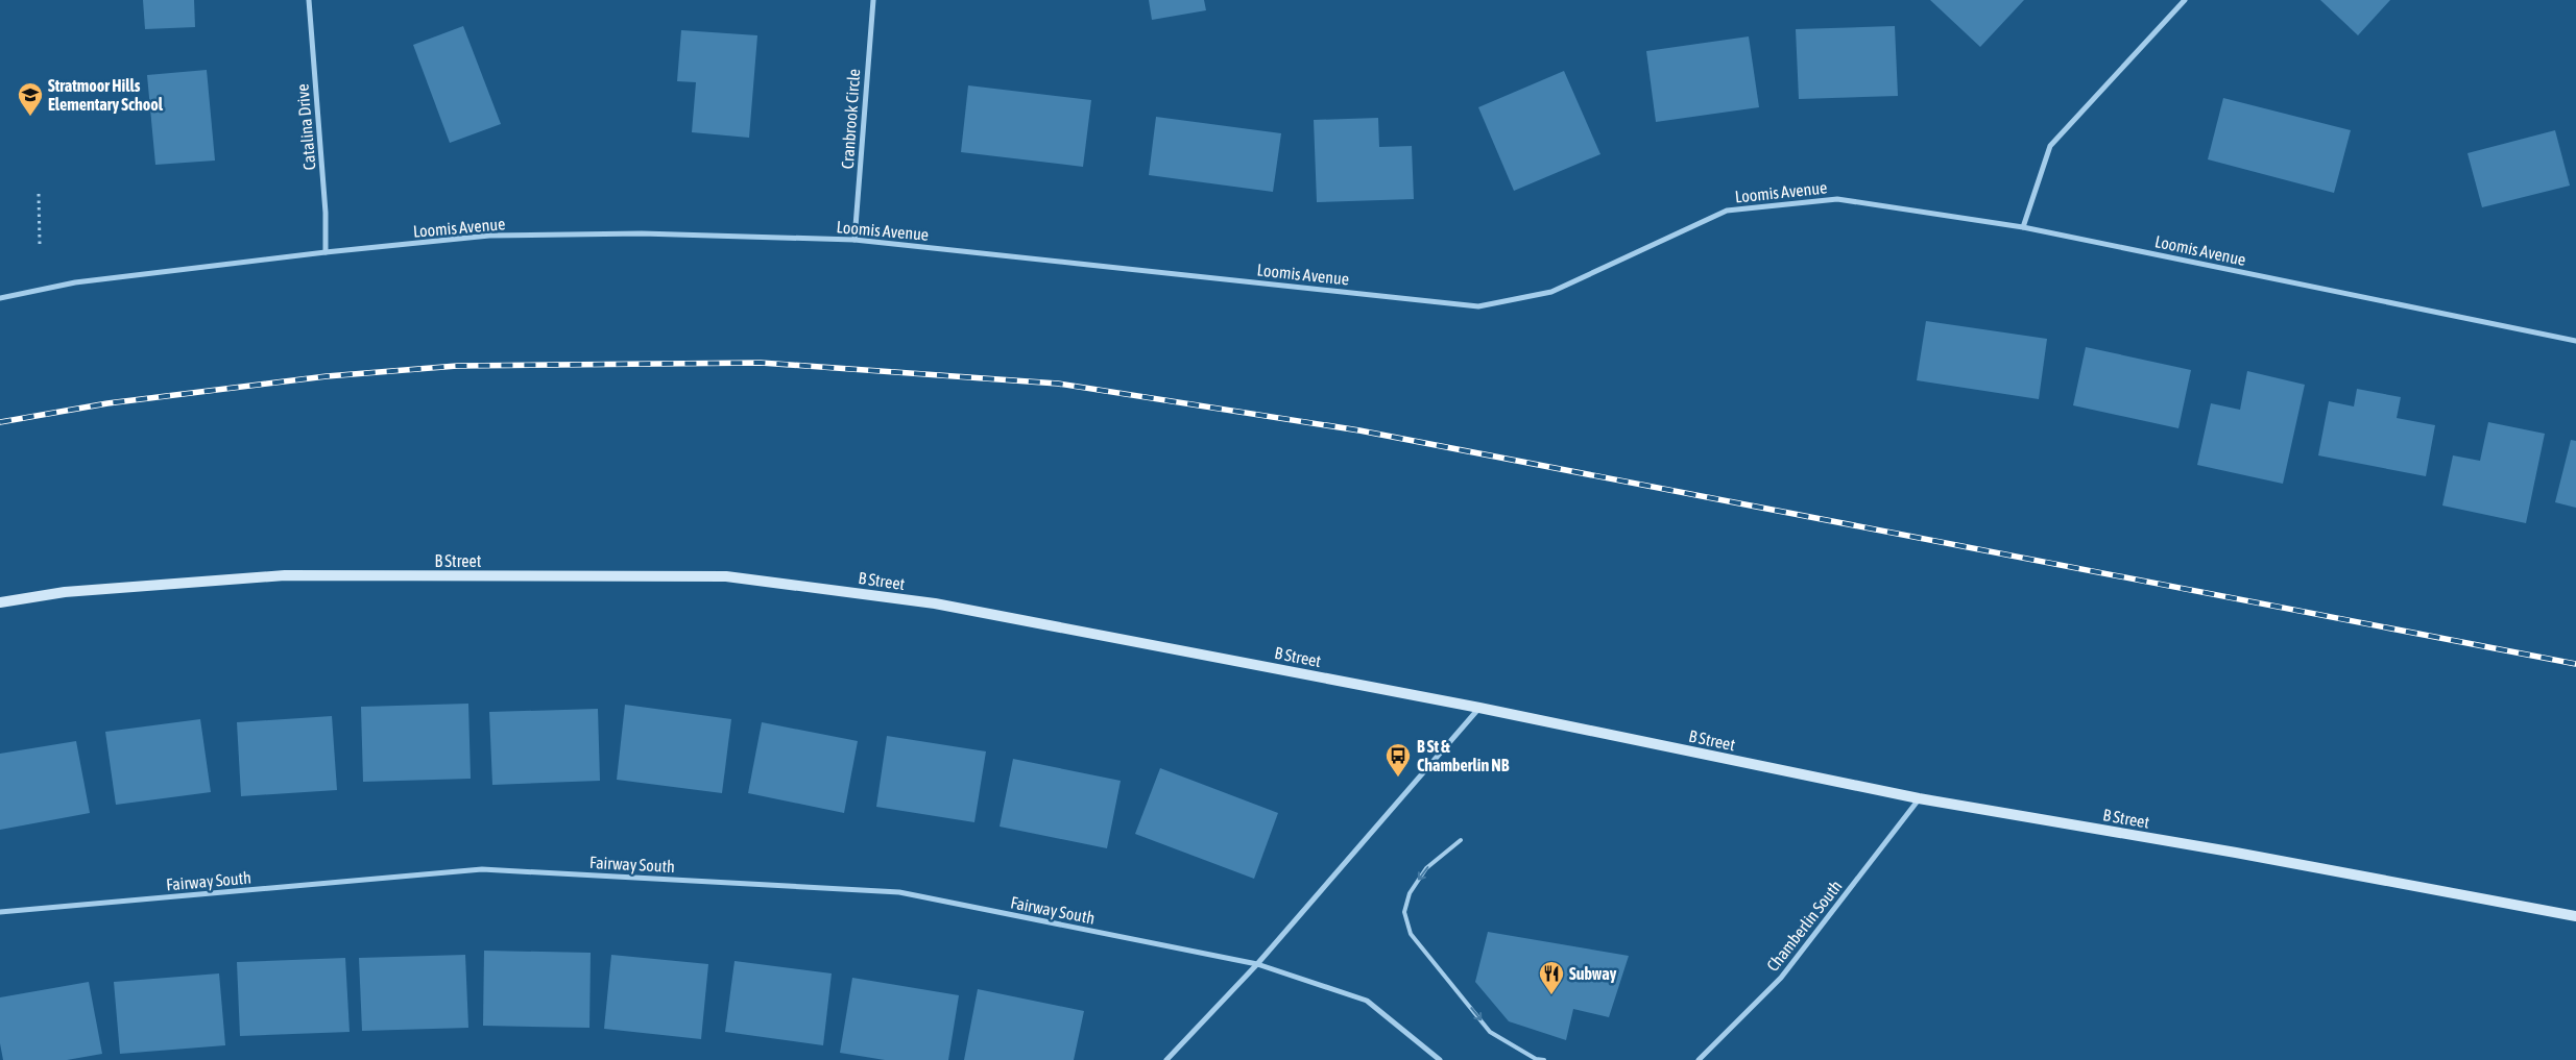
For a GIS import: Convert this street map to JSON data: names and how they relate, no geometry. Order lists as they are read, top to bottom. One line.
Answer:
{"streets":{"main road":["B Street"],"street":["Cranbrook Circle","Catalina Drive","Loomis Avenue","Fairway South","Chamberlin South"]},"crossings":[["Cranbrook Circle","Loomis Avenue"],["Catalina Drive","Loomis Avenue"],["B Street","Chamberlin South"]],"places":{"school or university":["Stratmoor Hills Elementary School"],"bus stop":["B St & Chamberlin NB"],"restaurant":["Subway"]}}
